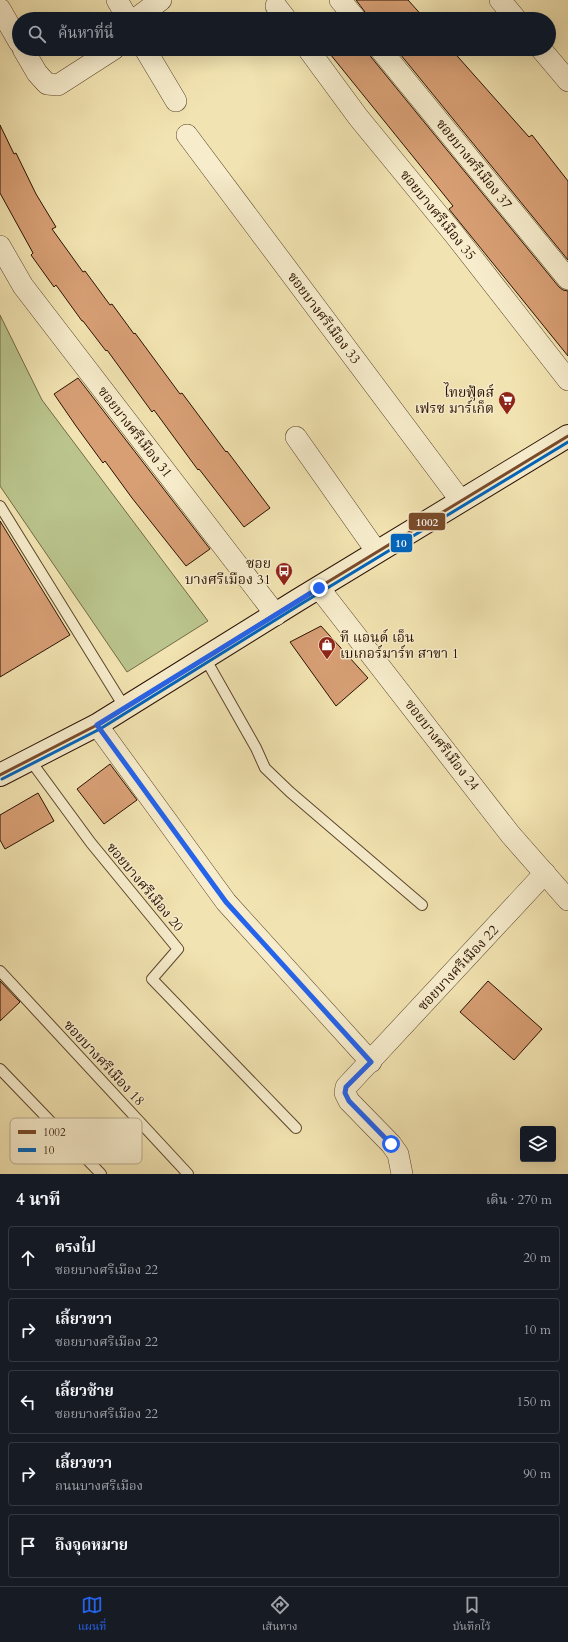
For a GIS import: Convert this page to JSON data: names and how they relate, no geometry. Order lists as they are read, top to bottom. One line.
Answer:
{"streets":{"street":["ซอยบางศรีเมือง 37","ซอยบางศรีเมือง 35","ซอยบางศรีเมือง 33","ซอยบางศรีเมือง 31","ซอยบางศรีเมือง 24","ซอยบางศรีเมือง 22"],"lane":["ซอยบางศรีเมือง 20","ซอยบางศรีเมือง 18"]},"crossings":[["ซอยบางศรีเมือง 24","ซอยบางศรีเมือง 22"]],"places":{"supermarket":["ไทยฟู้ดส์ เฟรซ มาร์เก็ต"],"bus stop":["ซอย บางศรีเมือง 31"],"shop":["ที แอนด์ เอ็น เบเกอร์มาร์ท สาขา 1"]},"lines":["transit line 1002","transit line 10"],"legend":["1002","10"],"page":{"search":"ค้นหาที่นี่","heading":["4 นาที","เดิน · 270 m"],"list":[["ตรงไป","ซอยบางศรีเมือง 22","20 m"],["เลี้ยวขวา","ซอยบางศรีเมือง 22","10 m"],["เลี้ยวซ้าย","ซอยบางศรีเมือง 22","150 m"],["เลี้ยวขวา","ถนนบางศรีเมือง","90 m"],"ถึงจุดหมาย"],"nav":["แผนที่","เส้นทาง","บันทึกไว้"]}}
